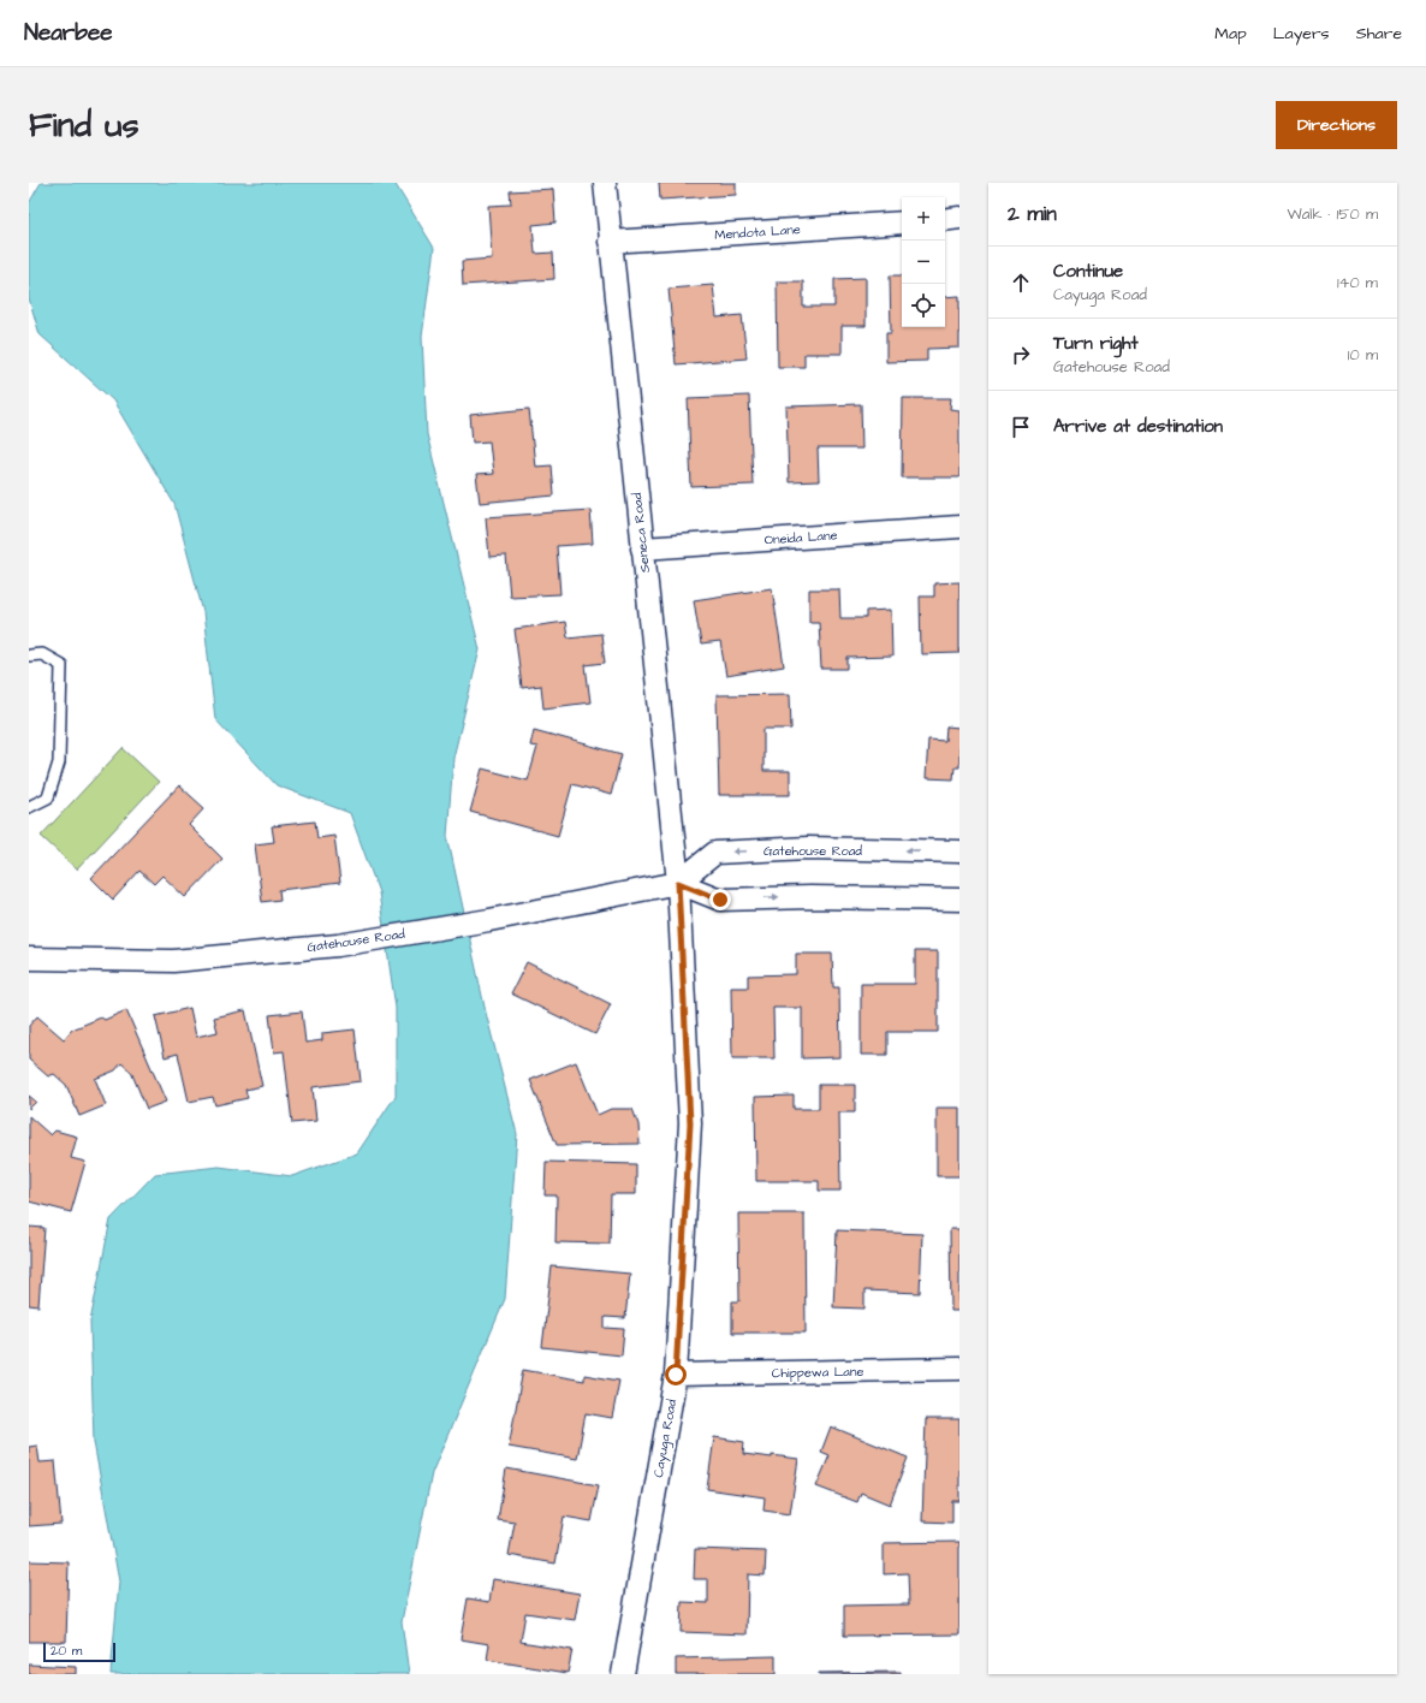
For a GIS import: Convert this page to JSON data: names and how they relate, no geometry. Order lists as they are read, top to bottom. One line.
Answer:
{"streets":{"street":["Mendota Lane","Seneca Road","Oneida Lane","Gatehouse Road","Chippewa Lane","Cayuga Road"]},"crossings":[["Mendota Lane","Seneca Road"],["Seneca Road","Oneida Lane"],["Seneca Road","Gatehouse Road"],["Seneca Road","Cayuga Road"],["Gatehouse Road","Cayuga Road"],["Chippewa Lane","Cayuga Road"]],"scale_bar":"20 m","page":{"header":"Nearbee","nav":["Map","Layers","Share"],"buttons":"Directions","title":"Find us","heading":["2 min","Walk · 150 m"],"map_buttons":["+","−"],"list":[["Continue","Cayuga Road","140 m"],["Turn right","Gatehouse Road","10 m"],"Arrive at destination"],"scale":"20 m"}}
